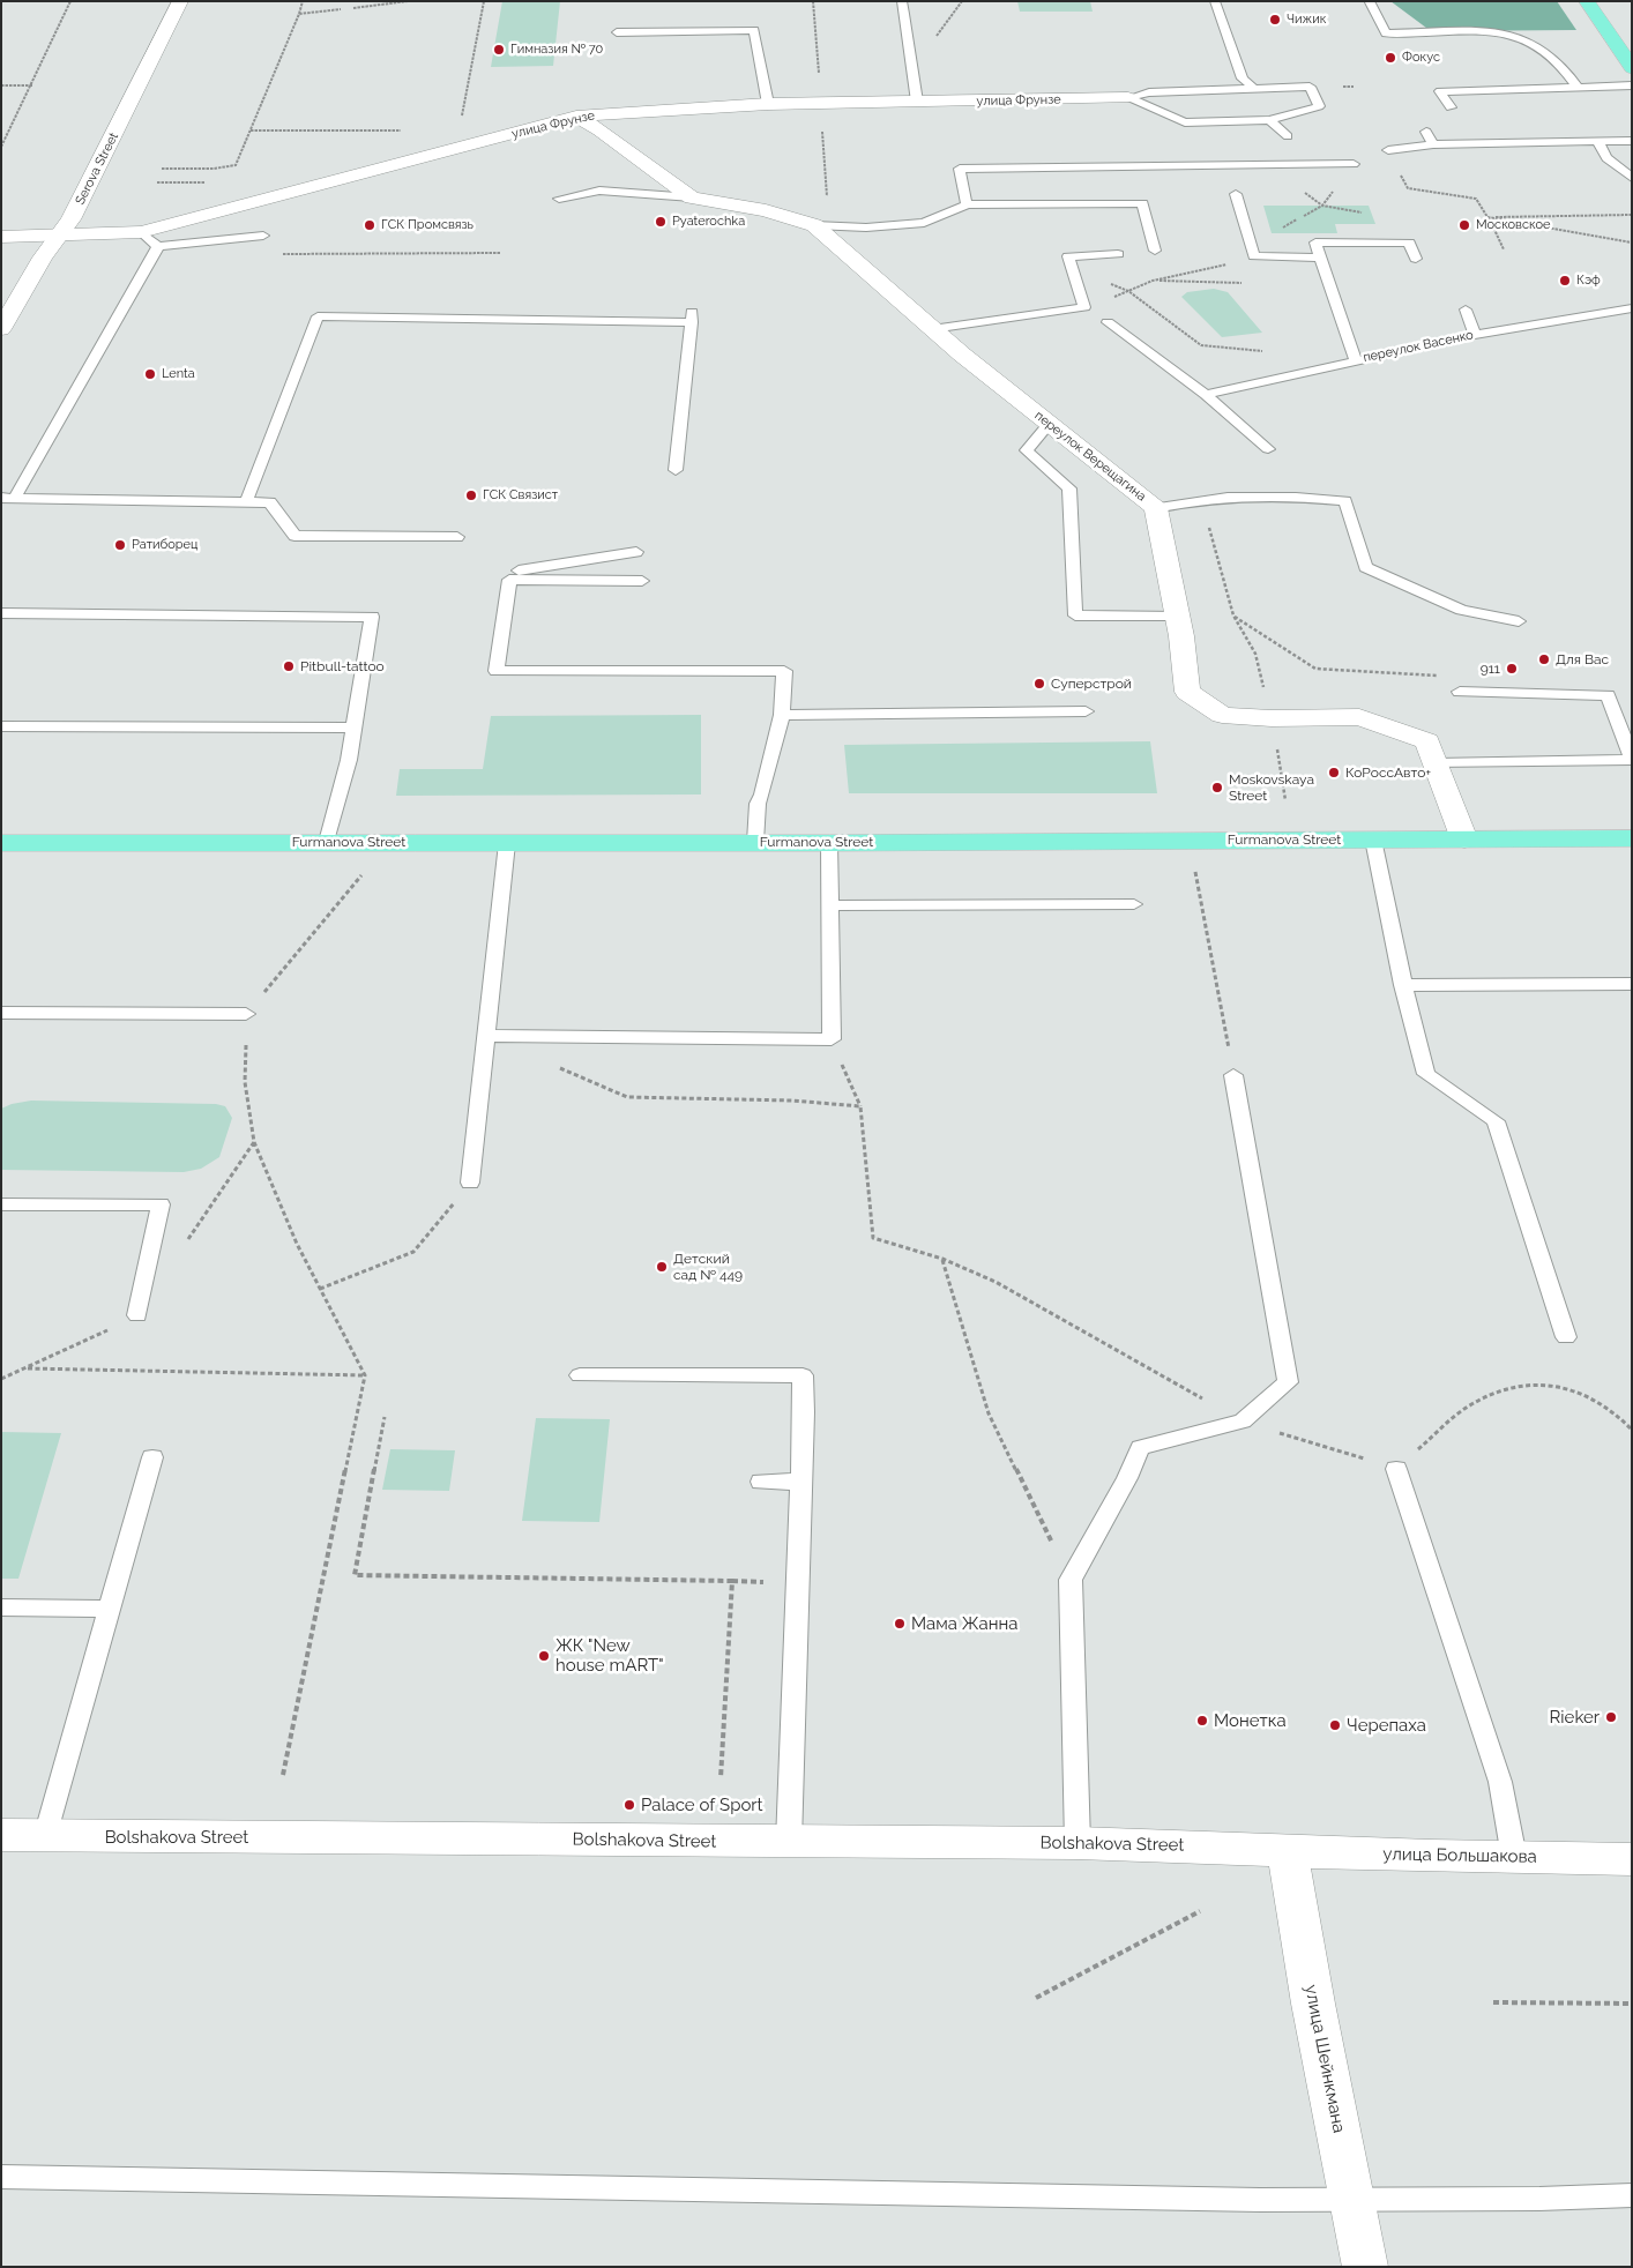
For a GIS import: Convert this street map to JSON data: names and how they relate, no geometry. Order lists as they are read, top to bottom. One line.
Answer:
{"streets":{"main road":["Furmanova Street"],"street":["улица Фрунзе","Serova Street","переулок Верещагина","Bolshakova Street","улица Большакова","улица Шейнкмана"],"lane":["переулок Васенко"]},"crossings":[["улица Фрунзе","Serova Street"],["улица Фрунзе","переулок Верещагина"],["переулок Верещагина","Furmanova Street"],["Bolshakova Street","улица Большакова"],["Bolshakova Street","улица Шейнкмана"],["улица Большакова","улица Шейнкмана"]],"places":["Чижик","Гимназия № 70","Фокус","Pyaterochka","ГСК Промсвязь","Московское","Кэф","Lenta","ГСК Связист","Ратиборец","Для Вас","Pitbull-tattoo","911","Суперстрой","КоРоссАвто+","Moskovskaya Street","Детский сад № 449","Мама Жанна","ЖК \"New house mART\"","Rieker","Монетка","Черепаха","Palace of Sport"]}
